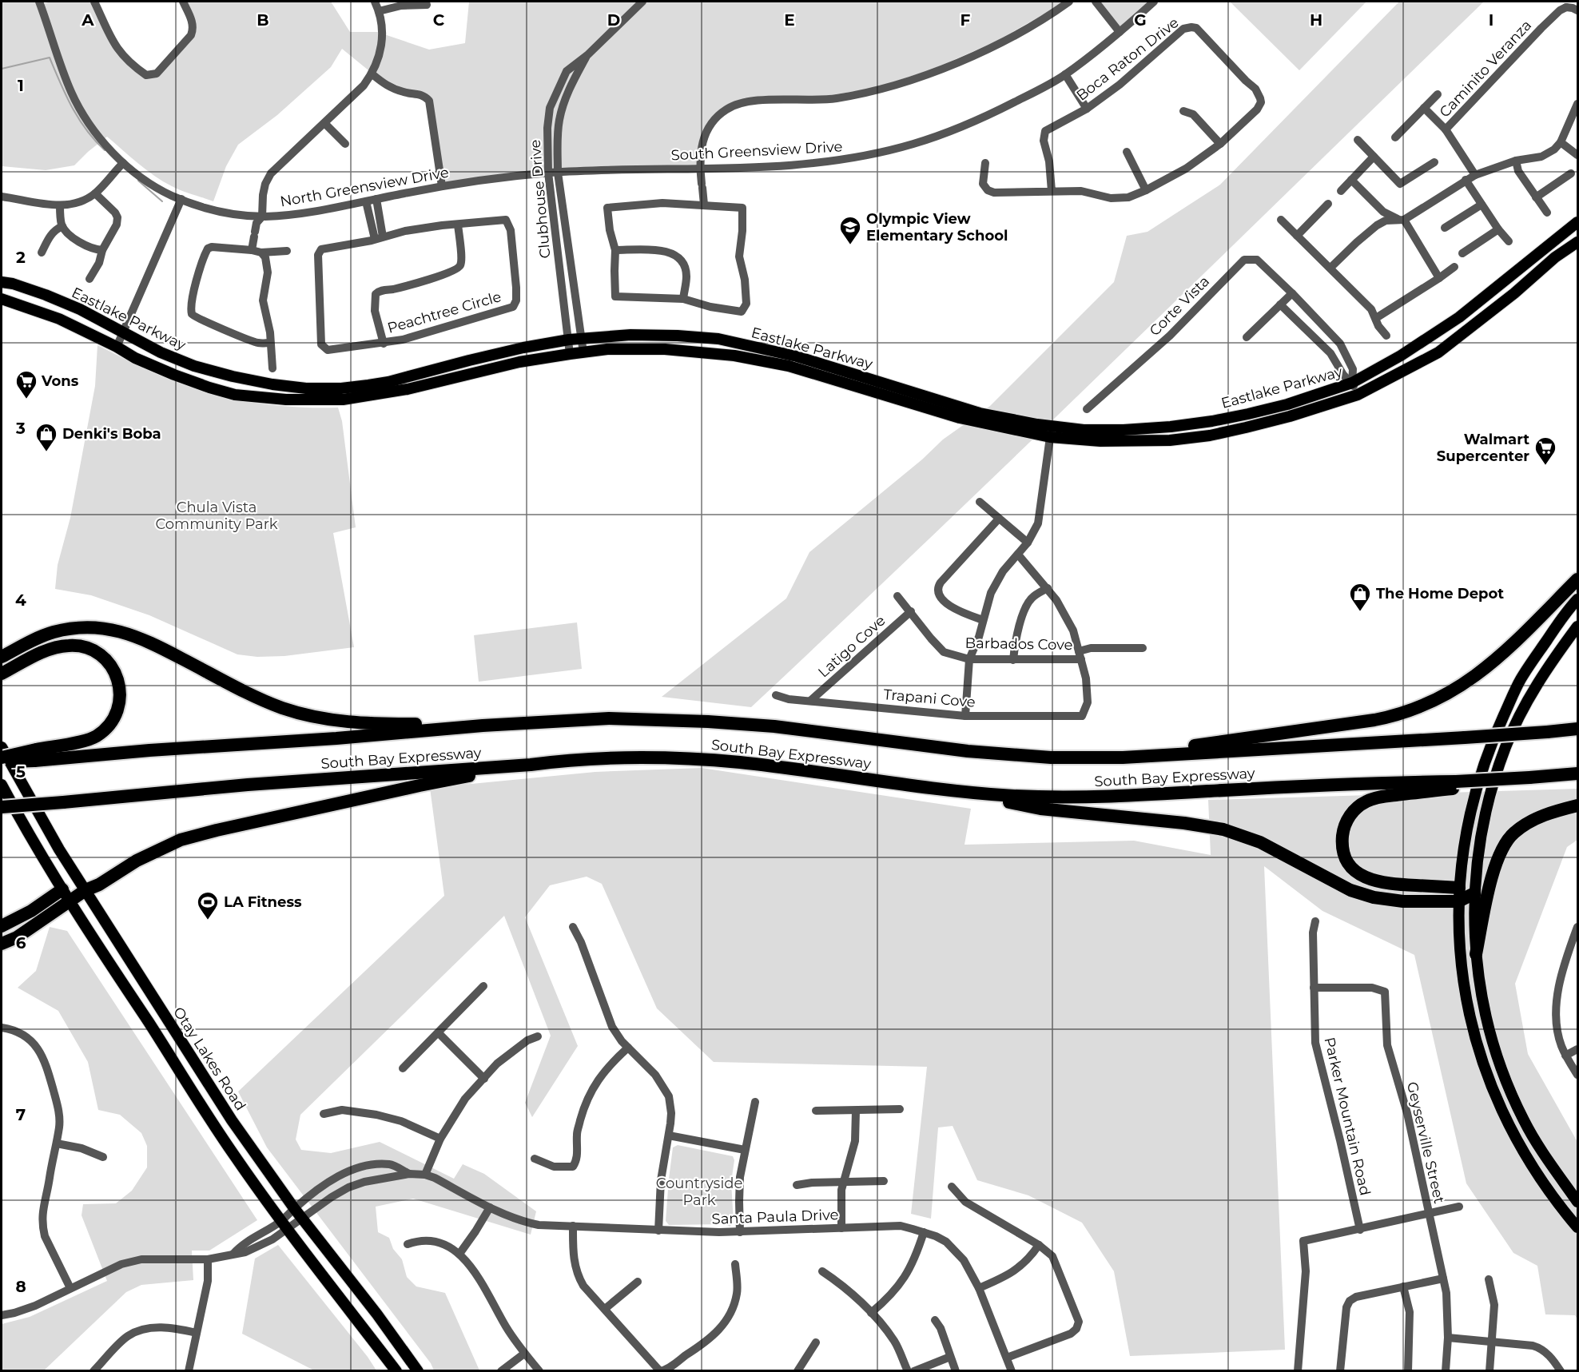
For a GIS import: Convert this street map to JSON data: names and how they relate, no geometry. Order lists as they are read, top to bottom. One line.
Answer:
{"streets":{"highway":["South Bay Expressway"],"main road":["Eastlake Parkway","Otay Lakes Road"],"street":["Boca Raton Drive","Caminito Veranza","South Greensview Drive","North Greensview Drive","Clubhouse Drive","Corte Vista","Peachtree Circle","Barbados Cove","Latigo Cove","Trapani Cove","Parker Mountain Road","Geyserville Street","Santa Paula Drive"]},"crossings":[["South Greensview Drive","North Greensview Drive"],["South Greensview Drive","Clubhouse Drive"],["North Greensview Drive","Clubhouse Drive"],["Clubhouse Drive","Eastlake Parkway"],["Corte Vista","Eastlake Parkway"],["Barbados Cove","Latigo Cove"],["Barbados Cove","Trapani Cove"],["Latigo Cove","Trapani Cove"],["Otay Lakes Road","Santa Paula Drive"],["Parker Mountain Road","Geyserville Street"]],"parks":["Chula Vista Community Park","Countryside Park"],"places":{"school or university":["Olympic View Elementary School"],"supermarket":["Vons","Walmart Supercenter"],"shop":["Denki's Boba","The Home Depot"],"sports":["LA Fitness"]},"grid":{"columns":["A","B","C","D","E","F","G","H","I"],"rows":["1","2","3","4","5","6","7","8"]}}
